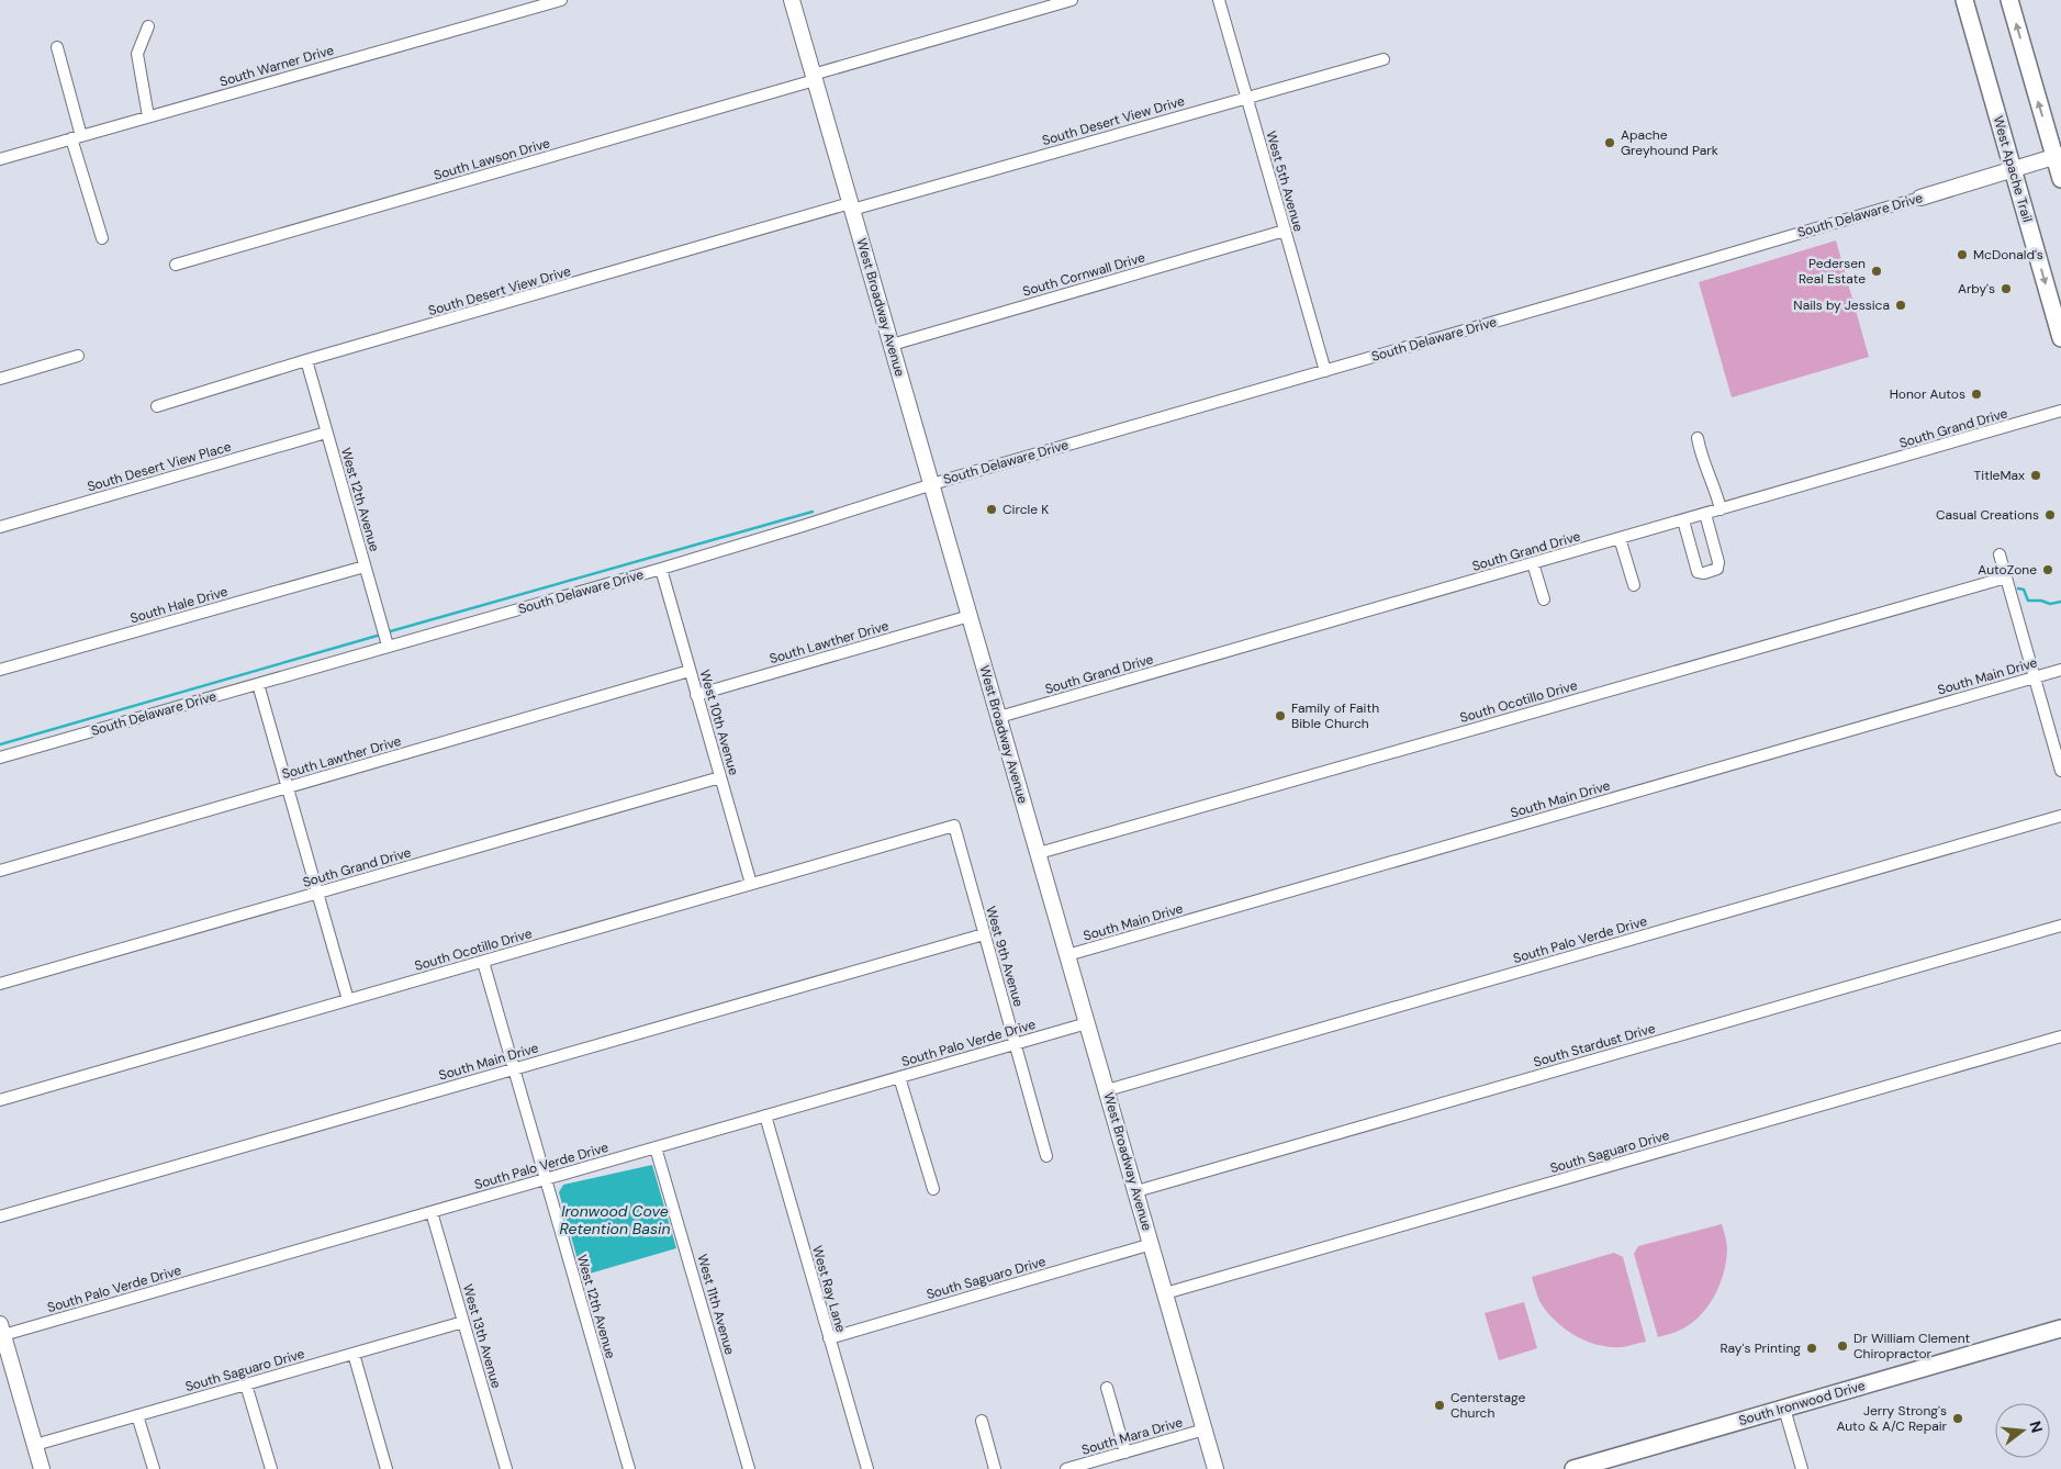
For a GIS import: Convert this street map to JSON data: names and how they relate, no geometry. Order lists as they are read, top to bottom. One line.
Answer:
{"streets":{"main road":["West Apache Trail","South Delaware Drive","West Broadway Avenue","South Ironwood Drive"],"street":["South Warner Drive","South Desert View Drive","South Lawson Drive","West 5th Avenue","South Cornwall Drive","South Grand Drive","South Desert View Place","West 12th Avenue","South Hale Drive","South Lawther Drive","South Main Drive","South Ocotillo Drive","West 10th Avenue","South Palo Verde Drive","West 9th Avenue","South Stardust Drive","South Saguaro Drive","West Ray Lane","West 11th Avenue","West 13th Avenue","South Mara Drive"]},"crossings":[["South Desert View Drive","West 5th Avenue"],["South Desert View Drive","West Broadway Avenue"],["South Desert View Drive","West 12th Avenue"],["South Lawson Drive","West Broadway Avenue"],["West Apache Trail","South Delaware Drive"],["West 5th Avenue","South Delaware Drive"],["West 5th Avenue","South Cornwall Drive"],["South Delaware Drive","West Broadway Avenue"],["South Delaware Drive","West 12th Avenue"],["South Delaware Drive","West 10th Avenue"],["South Cornwall Drive","West Broadway Avenue"],["West Broadway Avenue","South Grand Drive"],["West Broadway Avenue","South Lawther Drive"],["West Broadway Avenue","South Main Drive"],["West Broadway Avenue","South Ocotillo Drive"],["West Broadway Avenue","South Palo Verde Drive"],["West Broadway Avenue","South Stardust Drive"],["West Broadway Avenue","South Saguaro Drive"],["West Broadway Avenue","South Mara Drive"],["South Grand Drive","West 10th Avenue"],["South Desert View Place","West 12th Avenue"],["West 12th Avenue","South Hale Drive"],["West 12th Avenue","South Main Drive"],["West 12th Avenue","South Ocotillo Drive"],["West 12th Avenue","South Palo Verde Drive"],["South Lawther Drive","West 10th Avenue"],["South Main Drive","West 9th Avenue"],["South Ocotillo Drive","West 10th Avenue"],["South Ocotillo Drive","West 9th Avenue"],["South Palo Verde Drive","West 9th Avenue"],["South Palo Verde Drive","West Ray Lane"],["South Palo Verde Drive","West 11th Avenue"],["South Palo Verde Drive","West 13th Avenue"],["South Saguaro Drive","West Ray Lane"],["South Saguaro Drive","West 13th Avenue"]],"one_way":["West Apache Trail"],"water":["Ironwood Cove Retention Basin"],"places":["Apache Greyhound Park","McDonald's","Pedersen Real Estate","Arby's","Nails by Jessica","Honor Autos","TitleMax","Circle K","Casual Creations","AutoZone","Family of Faith Bible Church","Dr William Clement Chiropractor","Ray's Printing","Centerstage Church","Jerry Strong's Auto & A/C Repair"],"north":"right"}
